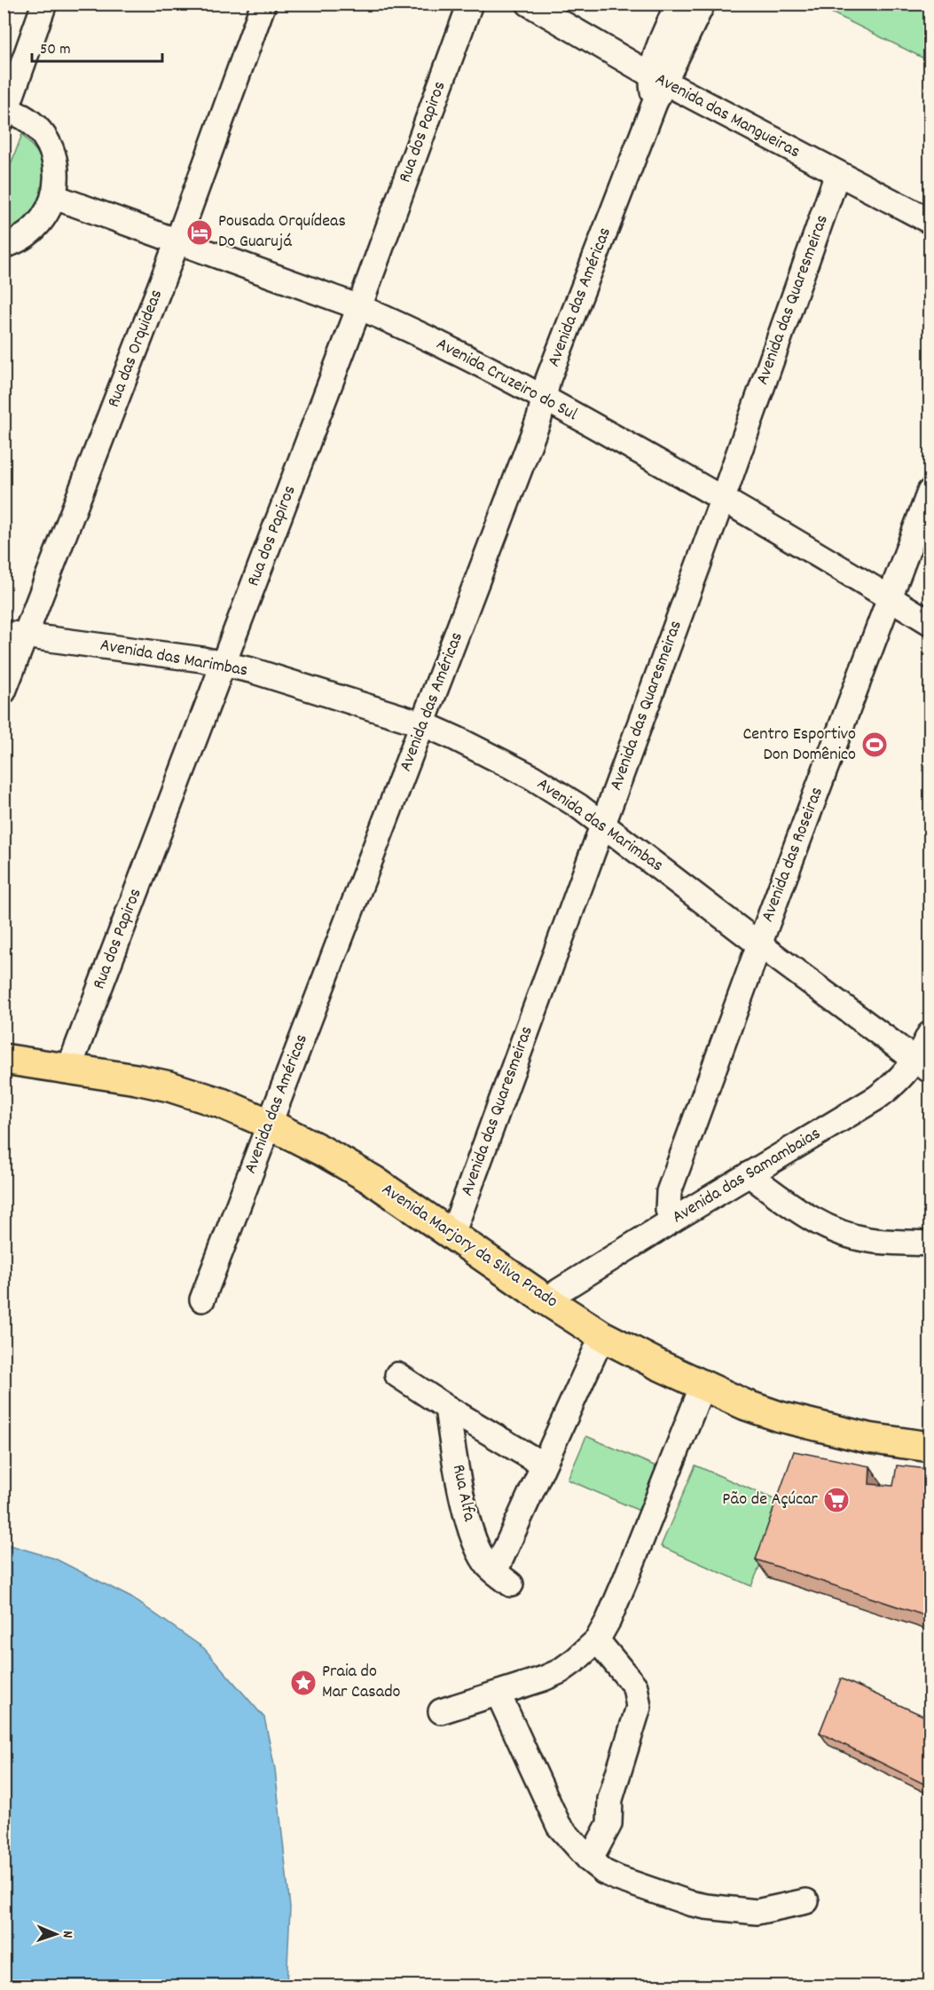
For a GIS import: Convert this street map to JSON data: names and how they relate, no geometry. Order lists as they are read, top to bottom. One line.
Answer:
{"streets":{"main road":["Avenida Marjory da Silva Prado"],"street":["Avenida das Mangueiras","Rua dos Papiros","Avenida das Américas","Avenida das Quaresmeiras","Rua das Orquideas","Avenida Cruzeiro do Sul","Avenida das Marimbas","Avenida das Roseiras","Avenida das Samambaias","Rua Alfa"]},"crossings":[["Avenida das Mangueiras","Avenida das Américas"],["Avenida das Mangueiras","Avenida das Quaresmeiras"],["Rua dos Papiros","Avenida Cruzeiro do Sul"],["Rua dos Papiros","Avenida das Marimbas"],["Rua dos Papiros","Avenida Marjory da Silva Prado"],["Avenida das Américas","Avenida Cruzeiro do Sul"],["Avenida das Américas","Avenida das Marimbas"],["Avenida das Américas","Avenida Marjory da Silva Prado"],["Avenida das Quaresmeiras","Avenida Cruzeiro do Sul"],["Avenida das Quaresmeiras","Avenida das Marimbas"],["Avenida das Quaresmeiras","Avenida Marjory da Silva Prado"],["Rua das Orquideas","Avenida Cruzeiro do Sul"],["Rua das Orquideas","Avenida das Marimbas"],["Avenida Cruzeiro do Sul","Avenida das Roseiras"],["Avenida das Marimbas","Avenida das Roseiras"],["Avenida das Marimbas","Avenida das Samambaias"],["Avenida das Roseiras","Avenida das Samambaias"],["Avenida das Samambaias","Avenida Marjory da Silva Prado"],["Avenida Marjory da Silva Prado","Rua Alfa"]],"places":{"hotel":["Pousada Orquídeas Do Guarujá"],"sports":["Centro Esportivo Don Domênico"],"supermarket":["Pão de Açúcar"],"place":["Praia do Mar Casado"]},"scale_bar":"50 m","north":"right"}
